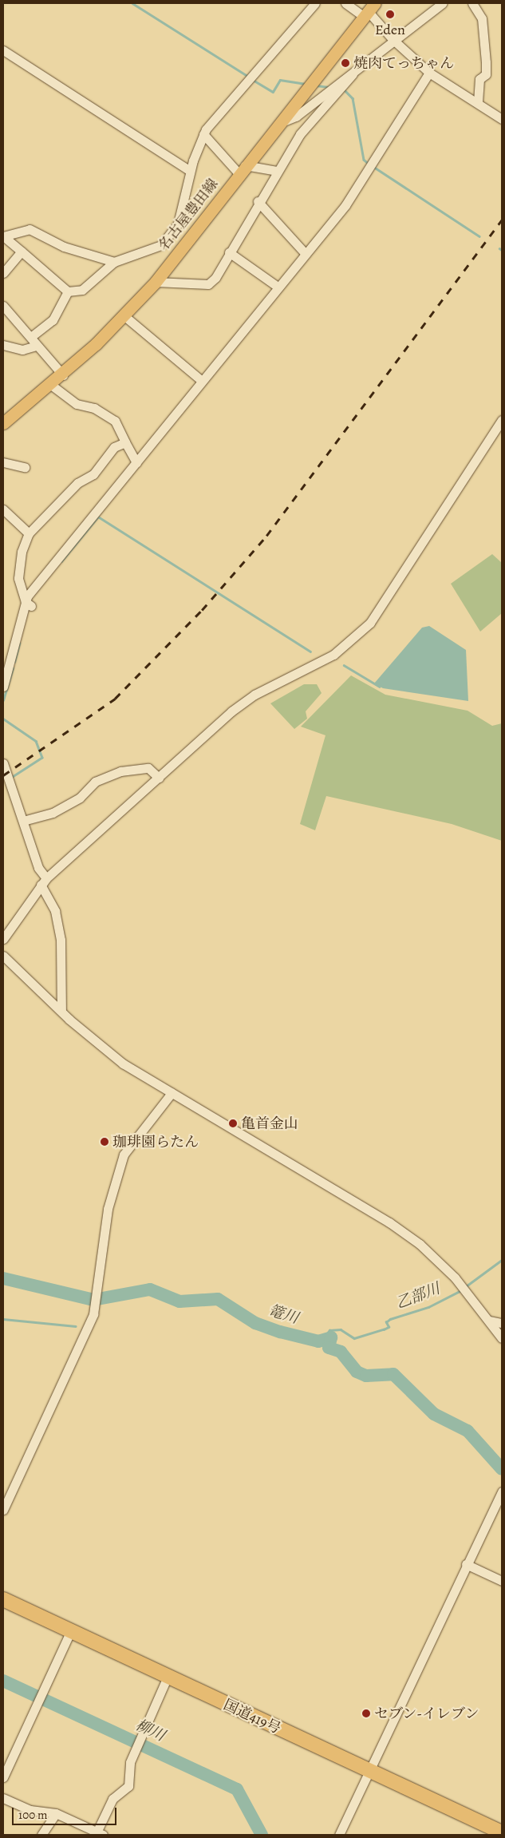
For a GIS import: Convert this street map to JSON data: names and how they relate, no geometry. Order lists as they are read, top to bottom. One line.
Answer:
{"streets":{"highway":["国道419号"],"main road":["名古屋豊田線"]},"water":["乙部川","篭川","柳川"],"places":["Eden","焼肉てっちゃん","亀首金山","珈琲園らたん","セブン-イレブン"],"scale_bar":"100 m"}
